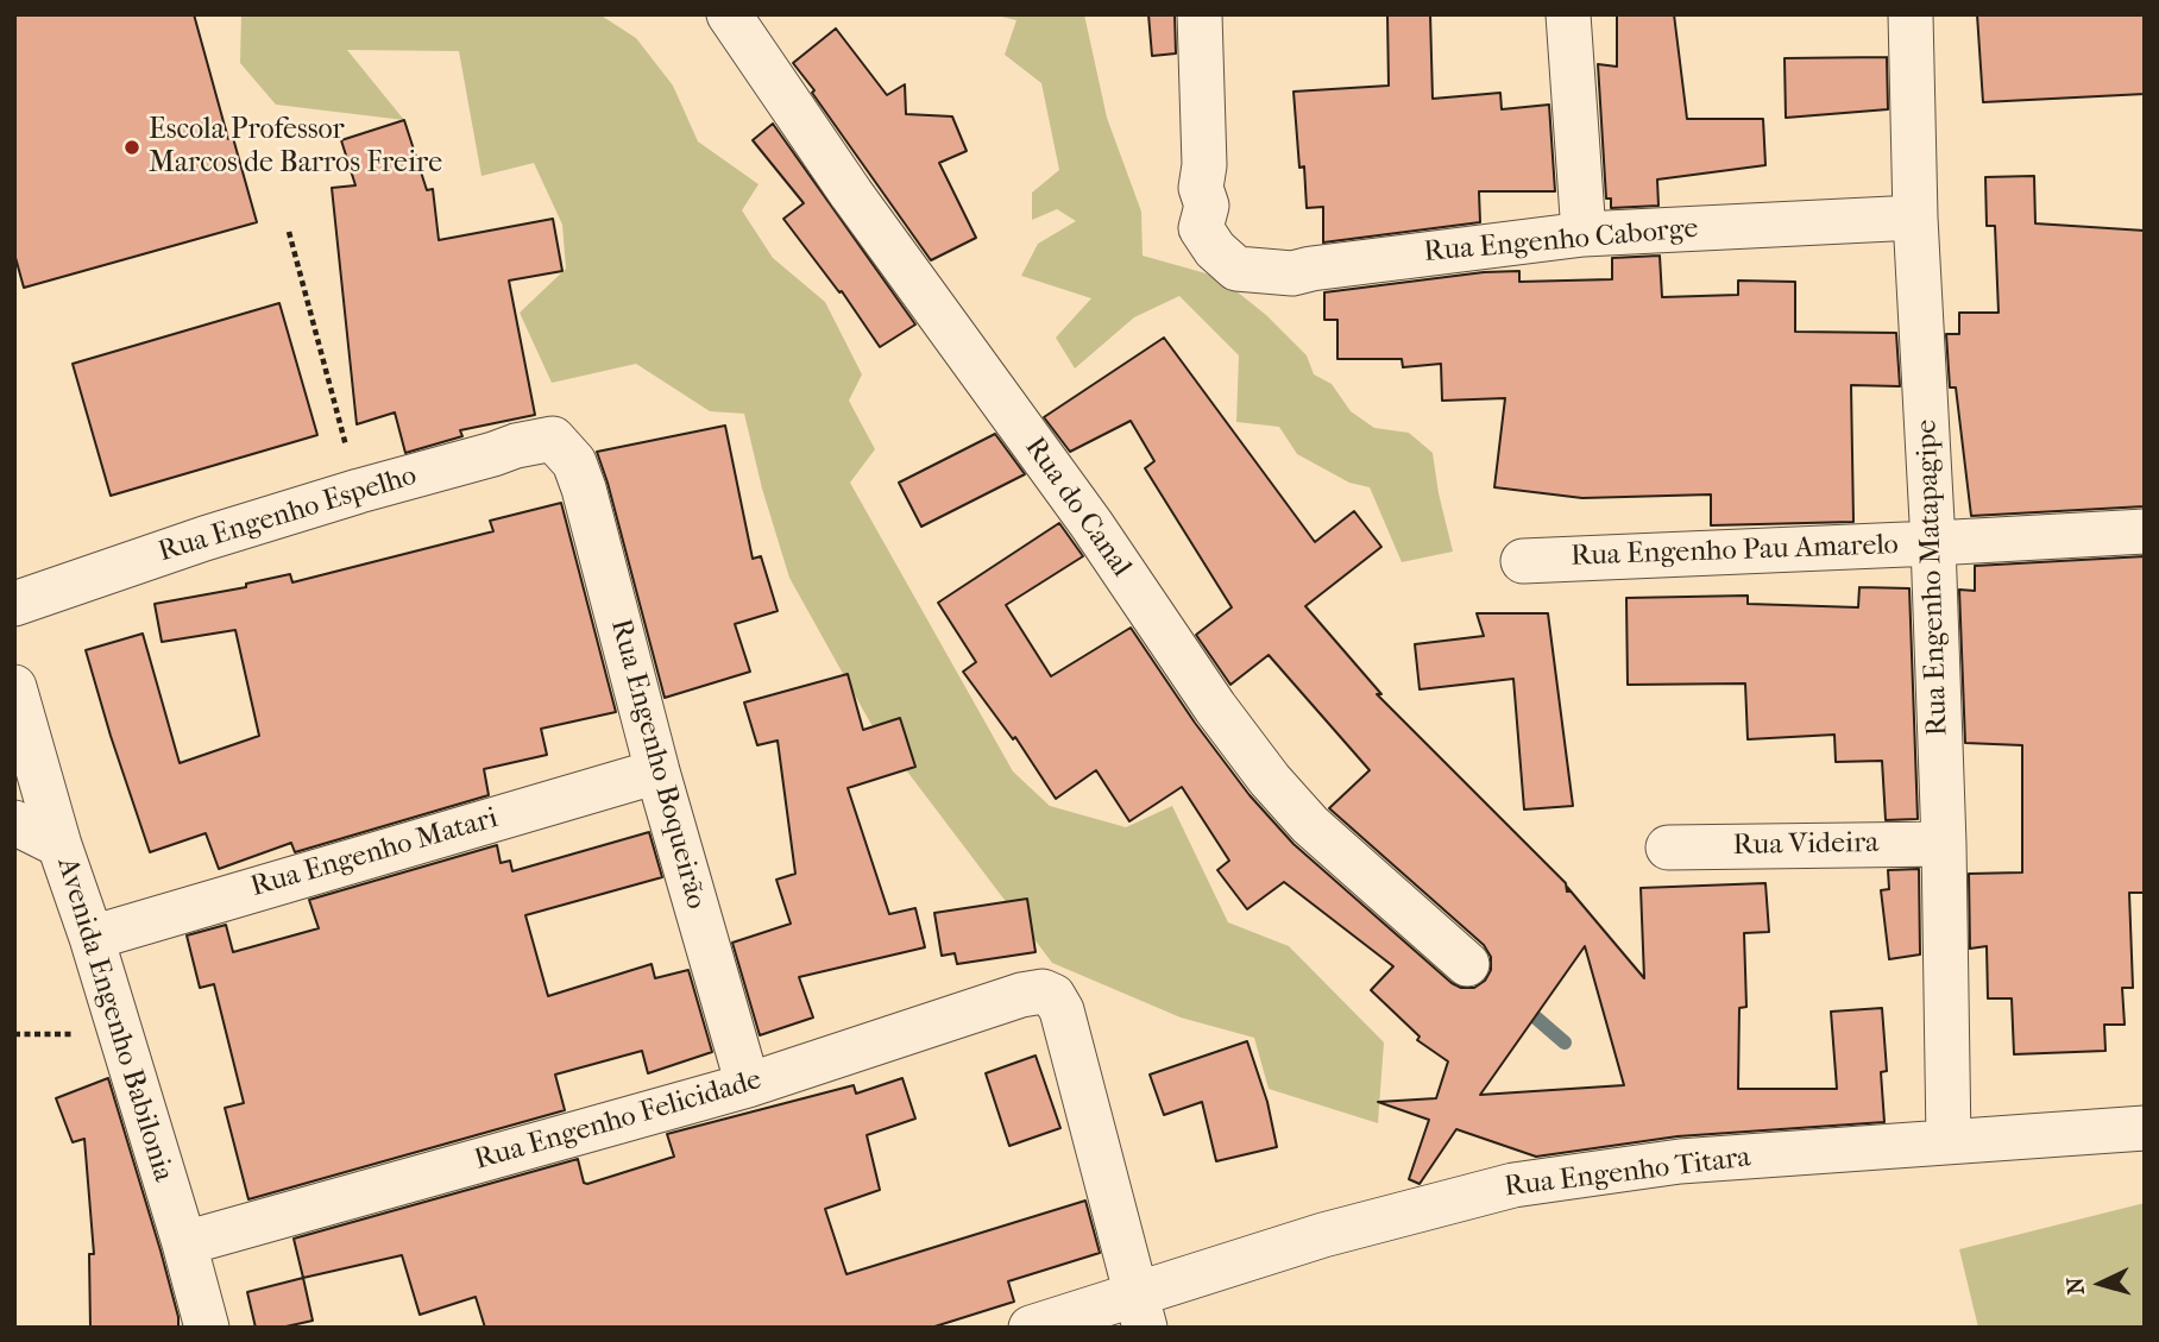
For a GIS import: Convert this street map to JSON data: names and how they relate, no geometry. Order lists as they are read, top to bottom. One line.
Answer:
{"streets":{"street":["Rua Engenho Caborge","Rua do Canal","Rua Engenho Espelho","Rua Engenho Pau Amarelo","Rua Engenho Matapagipe","Rua Engenho Boqueirão","Rua Videira","Rua Engenho Matari","Avenida Engenho Babilonia","Rua Engenho Felicidade","Rua Engenho Titara"]},"crossings":[["Rua Engenho Caborge","Rua Engenho Matapagipe"],["Rua Engenho Espelho","Rua Engenho Boqueirão"],["Rua Engenho Pau Amarelo","Rua Engenho Matapagipe"],["Rua Engenho Matapagipe","Rua Videira"],["Rua Engenho Matapagipe","Rua Engenho Titara"],["Rua Engenho Boqueirão","Rua Engenho Matari"],["Rua Engenho Boqueirão","Rua Engenho Felicidade"],["Rua Engenho Matari","Avenida Engenho Babilonia"],["Avenida Engenho Babilonia","Rua Engenho Felicidade"],["Rua Engenho Felicidade","Rua Engenho Titara"]],"places":["Escola Professor Marcos de Barros Freire"],"north":"left"}
